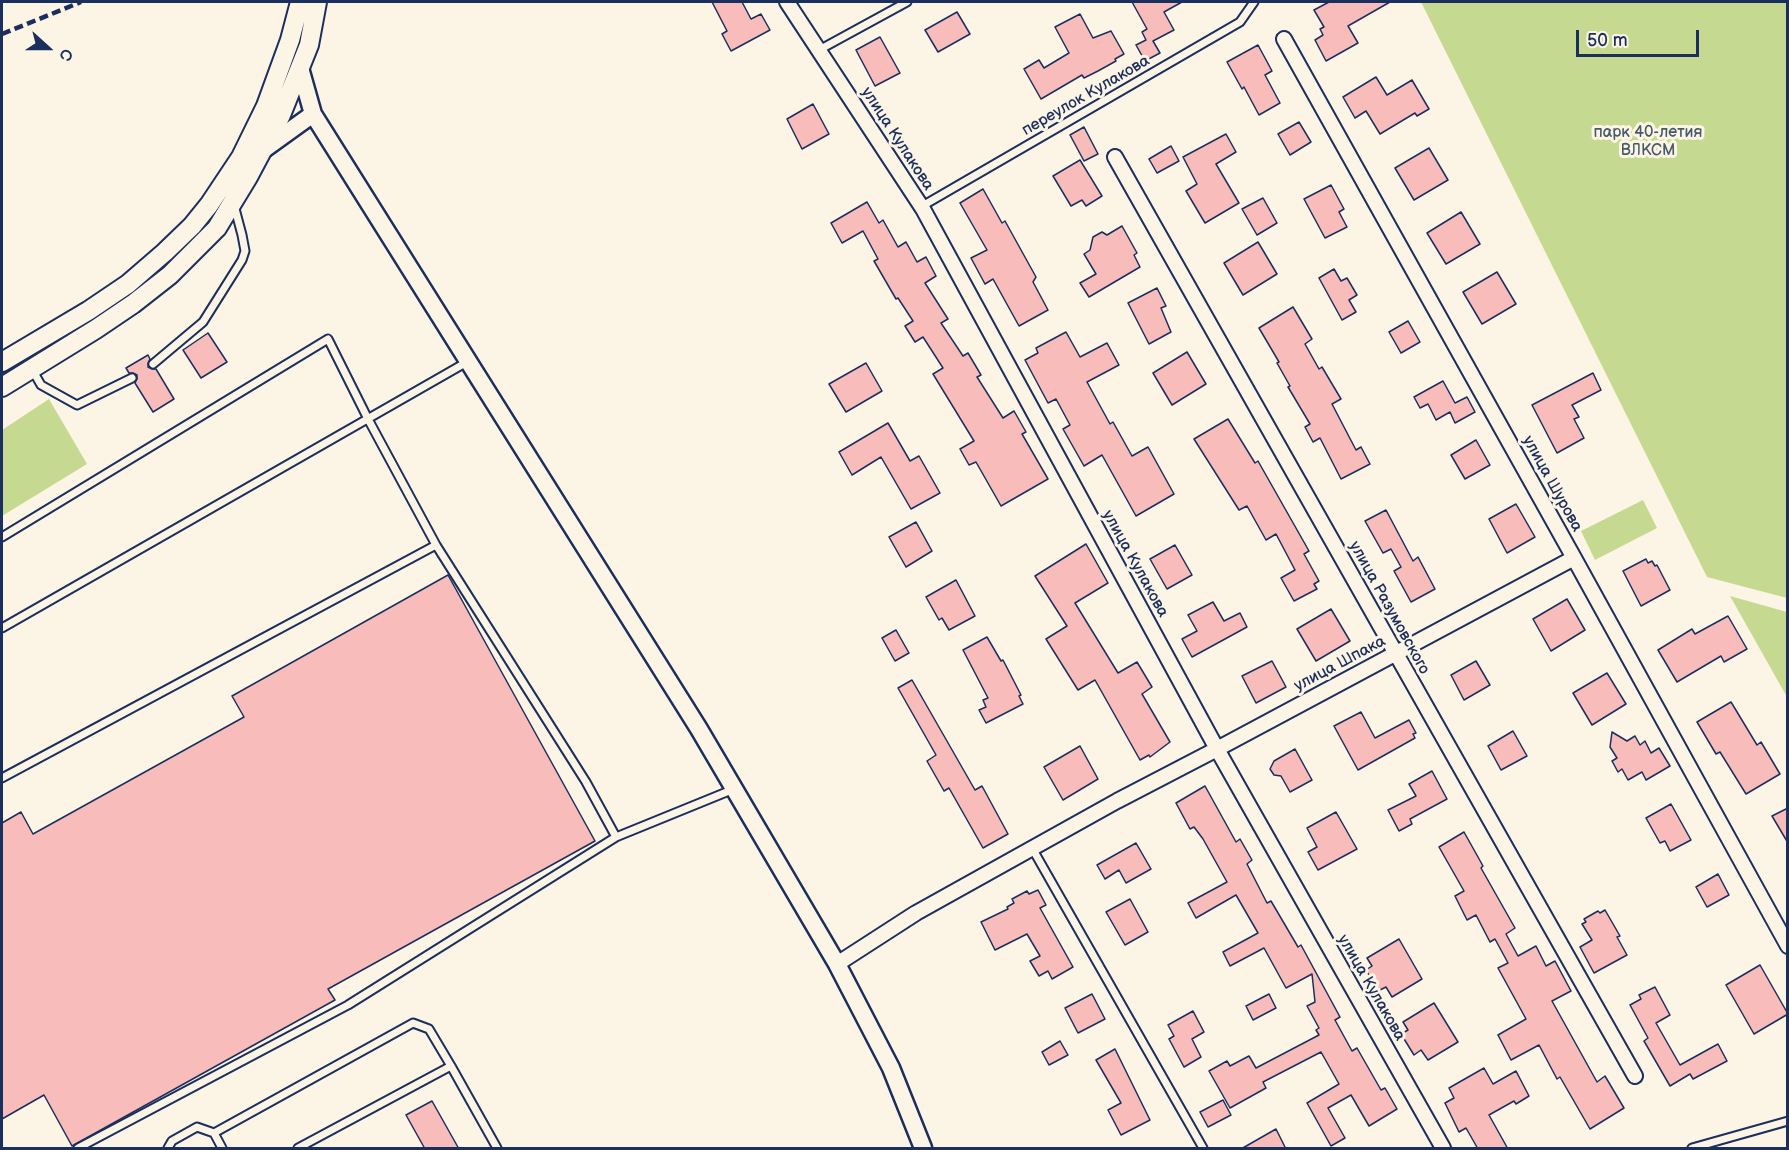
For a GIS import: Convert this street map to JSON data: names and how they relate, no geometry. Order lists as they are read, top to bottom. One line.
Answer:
{"streets":{"street":["улица Кулакова","улица Шурова","улица Разумовского","улица Шпака"],"lane":["переулок Кулакова"]},"crossings":[["улица Кулакова","улица Шпака"],["улица Шурова","улица Шпака"],["улица Разумовского","улица Шпака"]],"parks":["парк 40-летия ВЛКСМ"],"scale_bar":"50 m","north":"right"}
